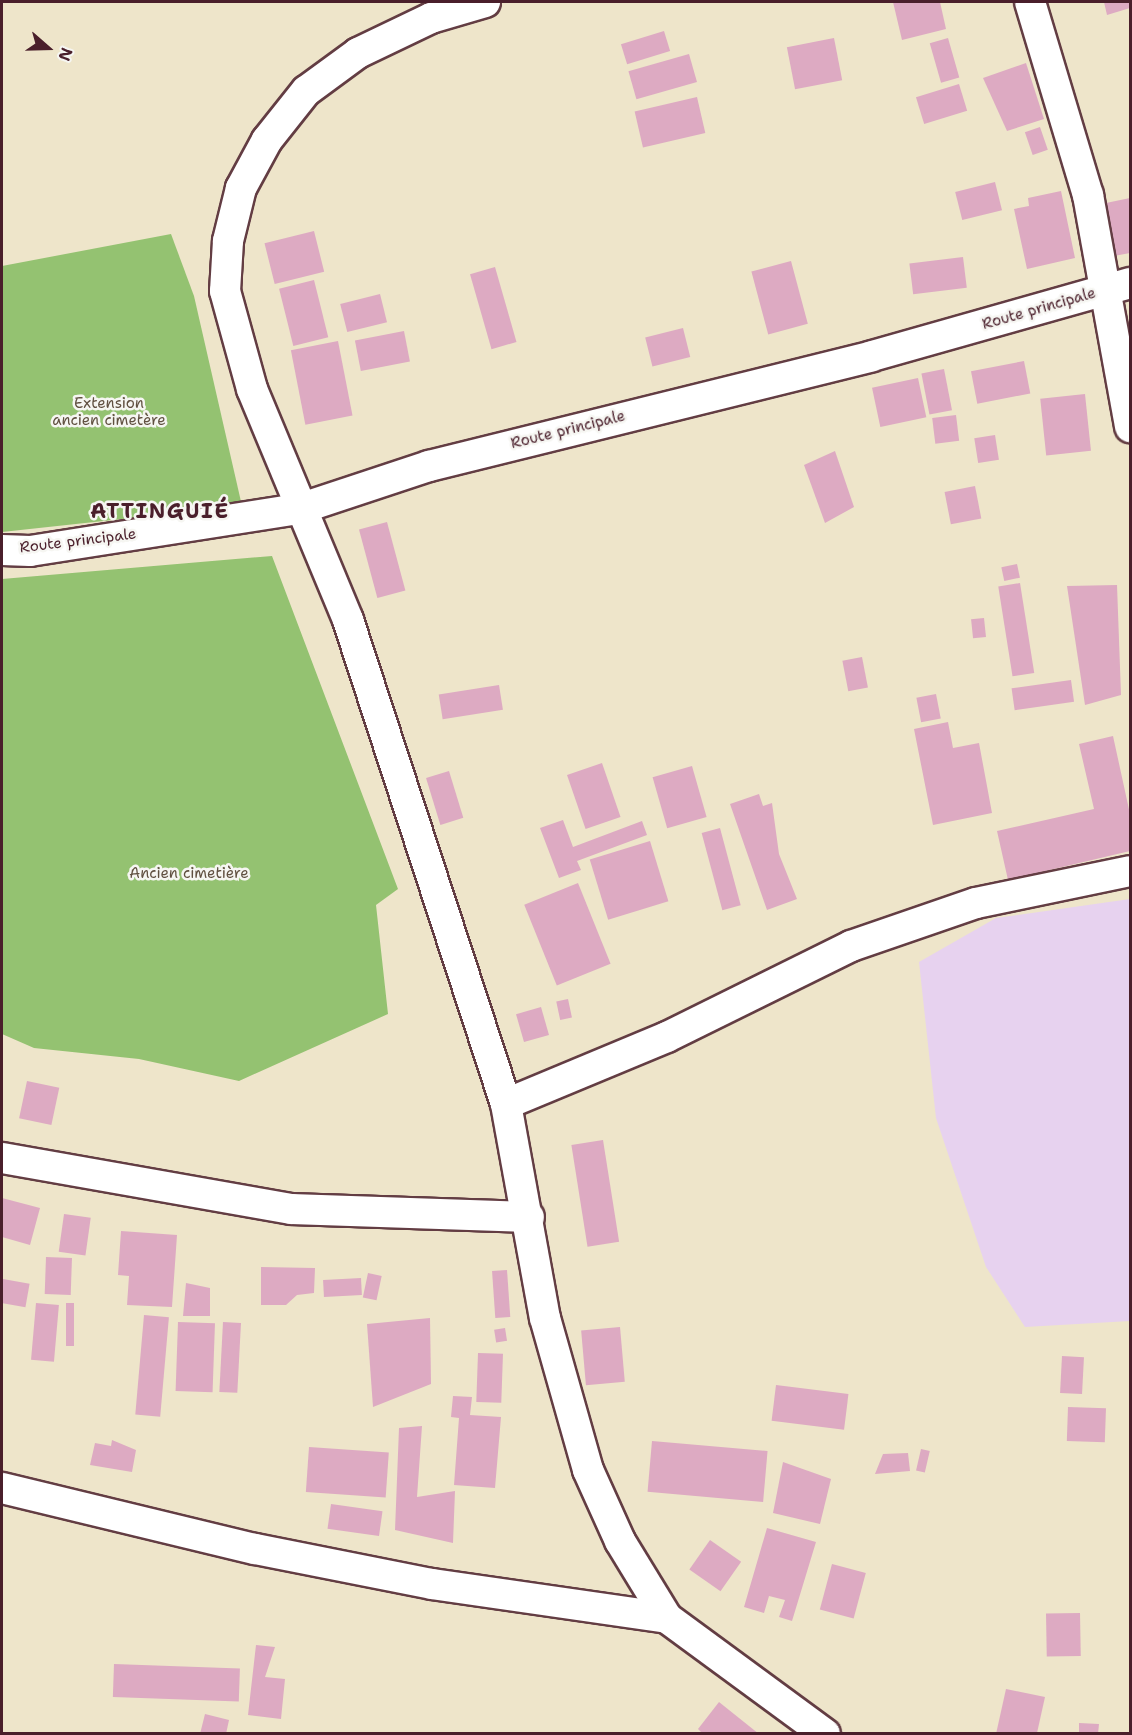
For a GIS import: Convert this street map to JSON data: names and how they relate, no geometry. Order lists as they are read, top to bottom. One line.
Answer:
{"streets":{"street":["Route principale"]},"districts":["ATTINGUIÉ"],"parks":["Extension ancien cimetère","Ancien cimetière"],"north":"right"}
